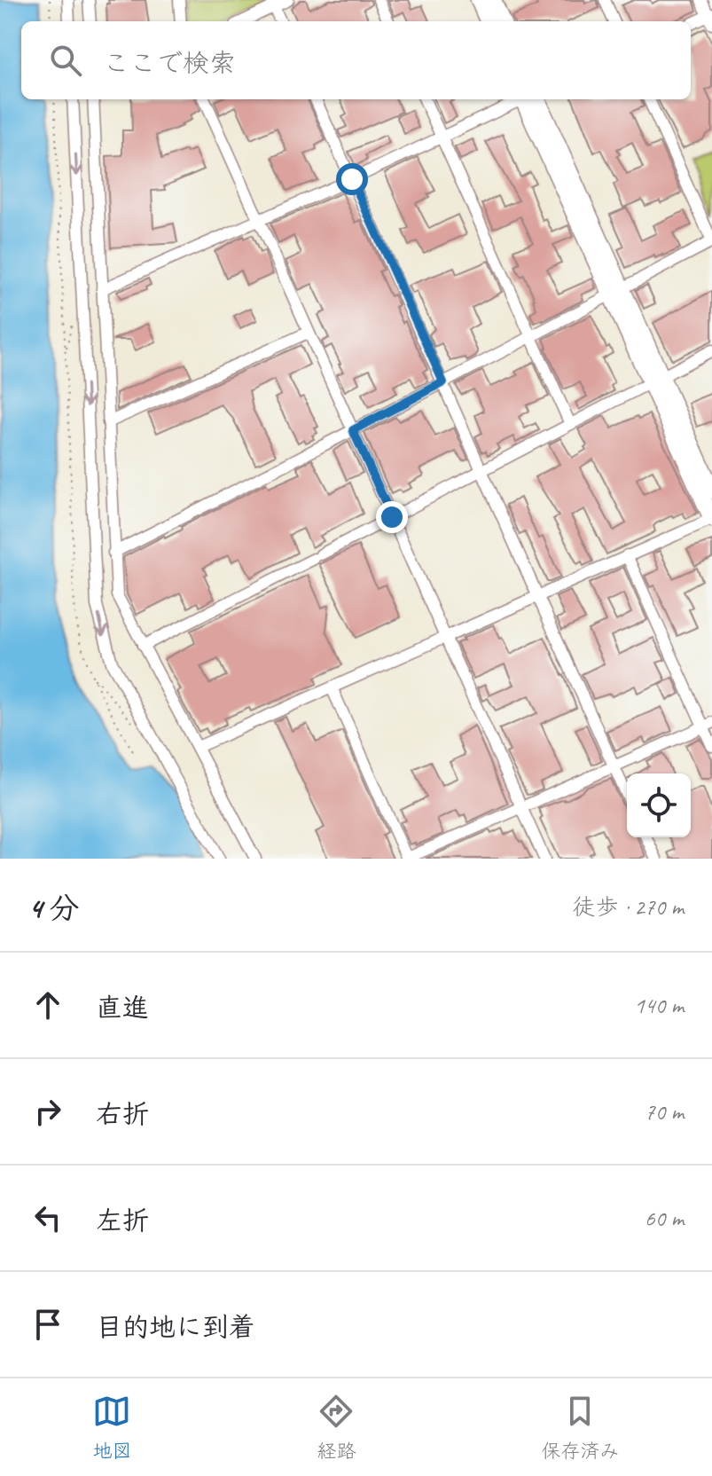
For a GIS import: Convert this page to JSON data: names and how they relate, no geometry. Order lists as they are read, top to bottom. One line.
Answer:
{"page":{"search":"ここで検索","heading":["4 分","徒歩 · 270 m"],"list":[["直進","140 m"],["右折","70 m"],["左折","60 m"],"目的地に到着"],"nav":["地図","経路","保存済み"]}}
